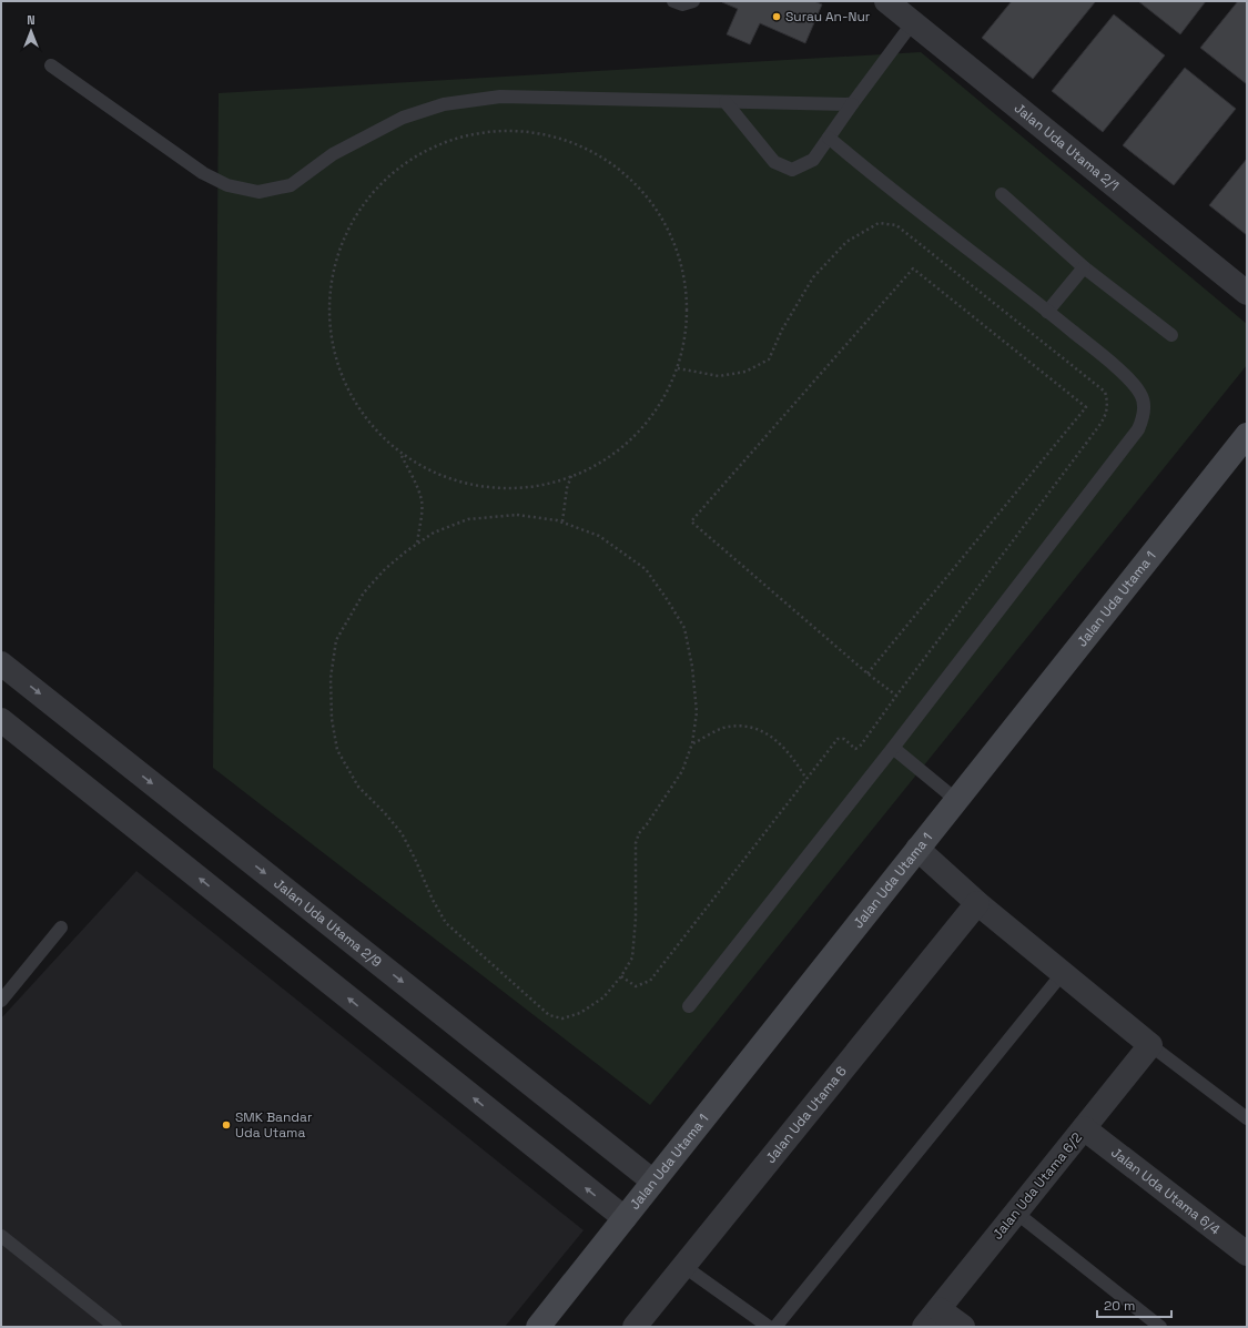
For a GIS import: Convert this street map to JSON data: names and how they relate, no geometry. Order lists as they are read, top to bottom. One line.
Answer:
{"streets":{"street":["Jalan Uda Utama 2/1","Jalan Uda Utama 1","Jalan Uda Utama 2/9","Jalan Uda Utama 6","Jalan Uda Utama 6/2","Jalan Uda Utama 6/4"]},"crossings":[["Jalan Uda Utama 1","Jalan Uda Utama 2/9"],["Jalan Uda Utama 6/2","Jalan Uda Utama 6/4"]],"places":["Surau An-Nur","SMK Bandar Uda Utama"],"scale_bar":"20 m","north":"top"}
